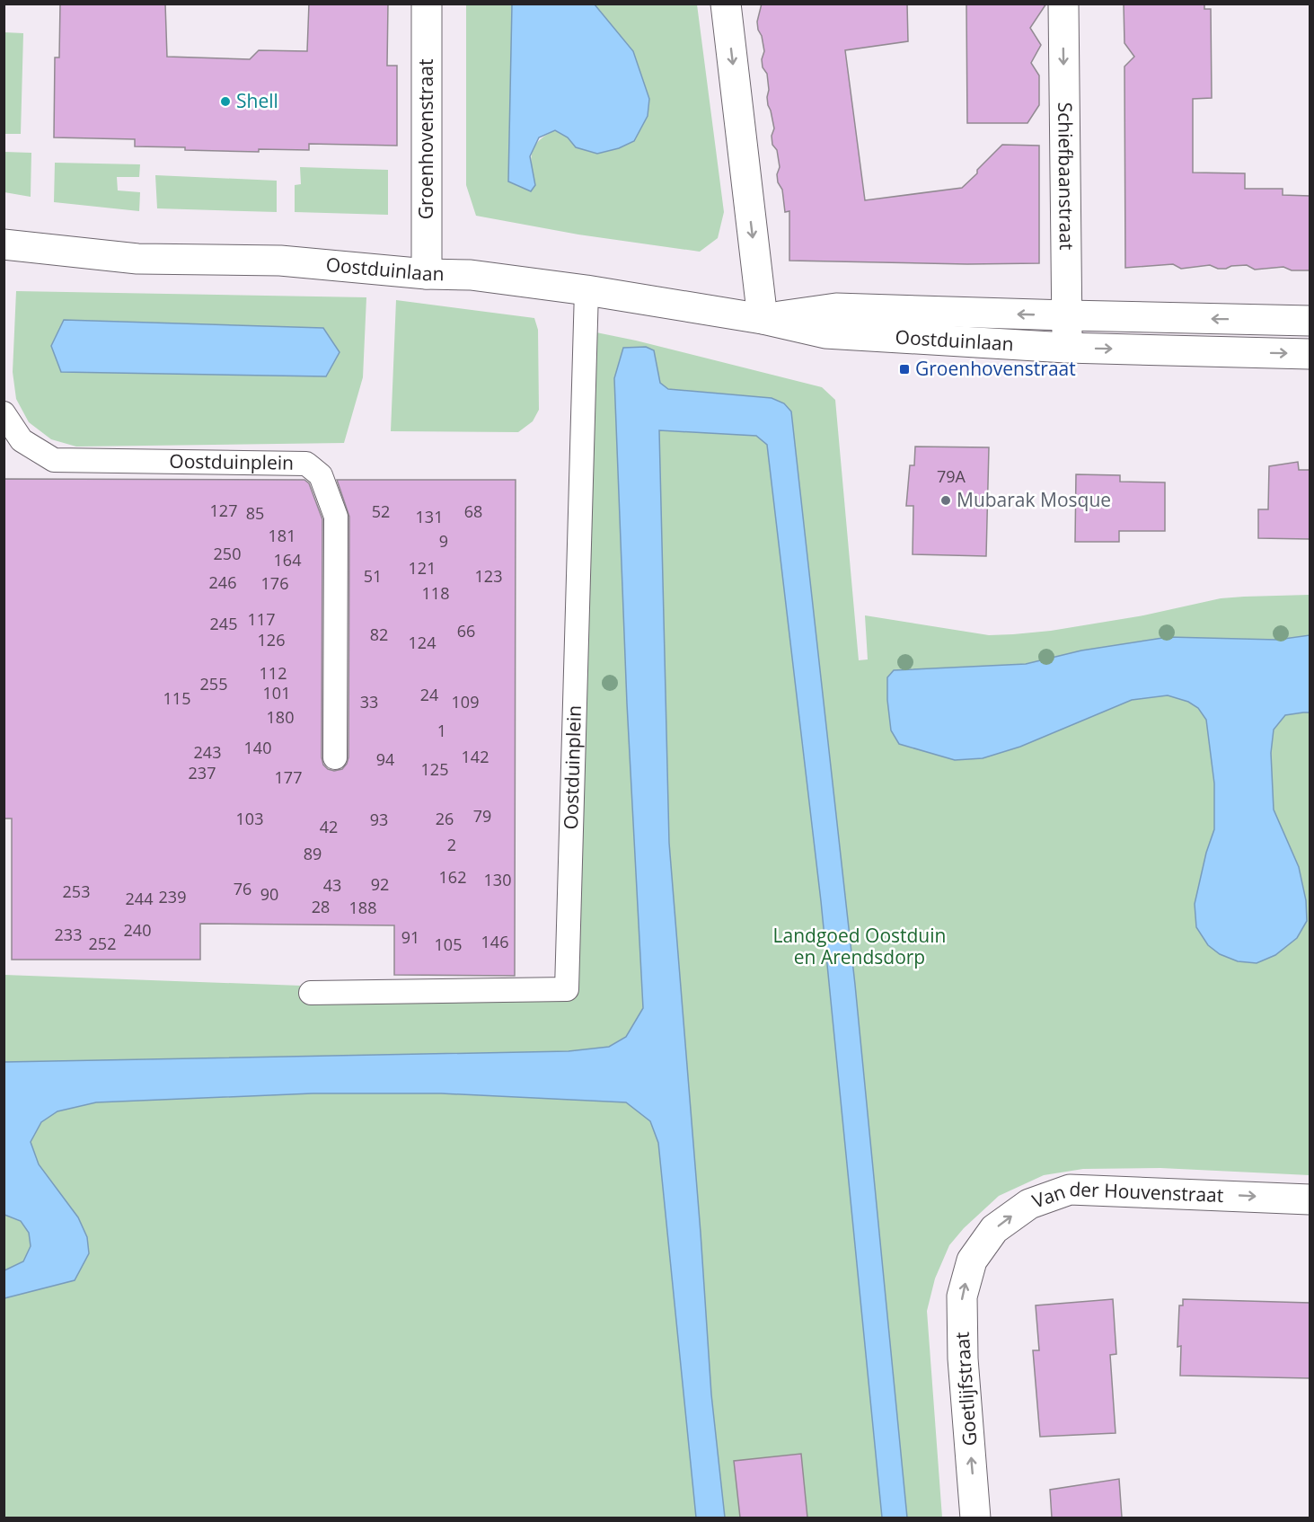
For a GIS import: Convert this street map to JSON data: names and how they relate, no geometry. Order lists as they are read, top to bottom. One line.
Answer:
{"streets":{"street":["Groenhovenstraat","Schiefbaanstraat","Oostduinlaan","Van der Houvenstraat","Goetlijfstraat"],"lane":["Oostduinplein"]},"crossings":[["Groenhovenstraat","Oostduinlaan"],["Schiefbaanstraat","Oostduinlaan"],["Oostduinlaan","Oostduinplein"],["Van der Houvenstraat","Goetlijfstraat"]],"one_way":["Schiefbaanstraat","Van der Houvenstraat","Goetlijfstraat"],"parks":["Landgoed Oostduin en Arendsdorp"],"places":{"other":["Shell","Mubarak Mosque"],"transit":["Groenhovenstraat"]},"house_numbers":["79A","127","52","68","85","131","181","9","250","164","121","51","123","246","176","118","117","245","66","82","126","124","112","255","101","24","115","33","109","180","1","140","243","142","94","125","237","177","79","103","26","93","42","2","89","162","130","92","43","76","253","90","239","244","28","188","240","233","91","146","252","105"]}
